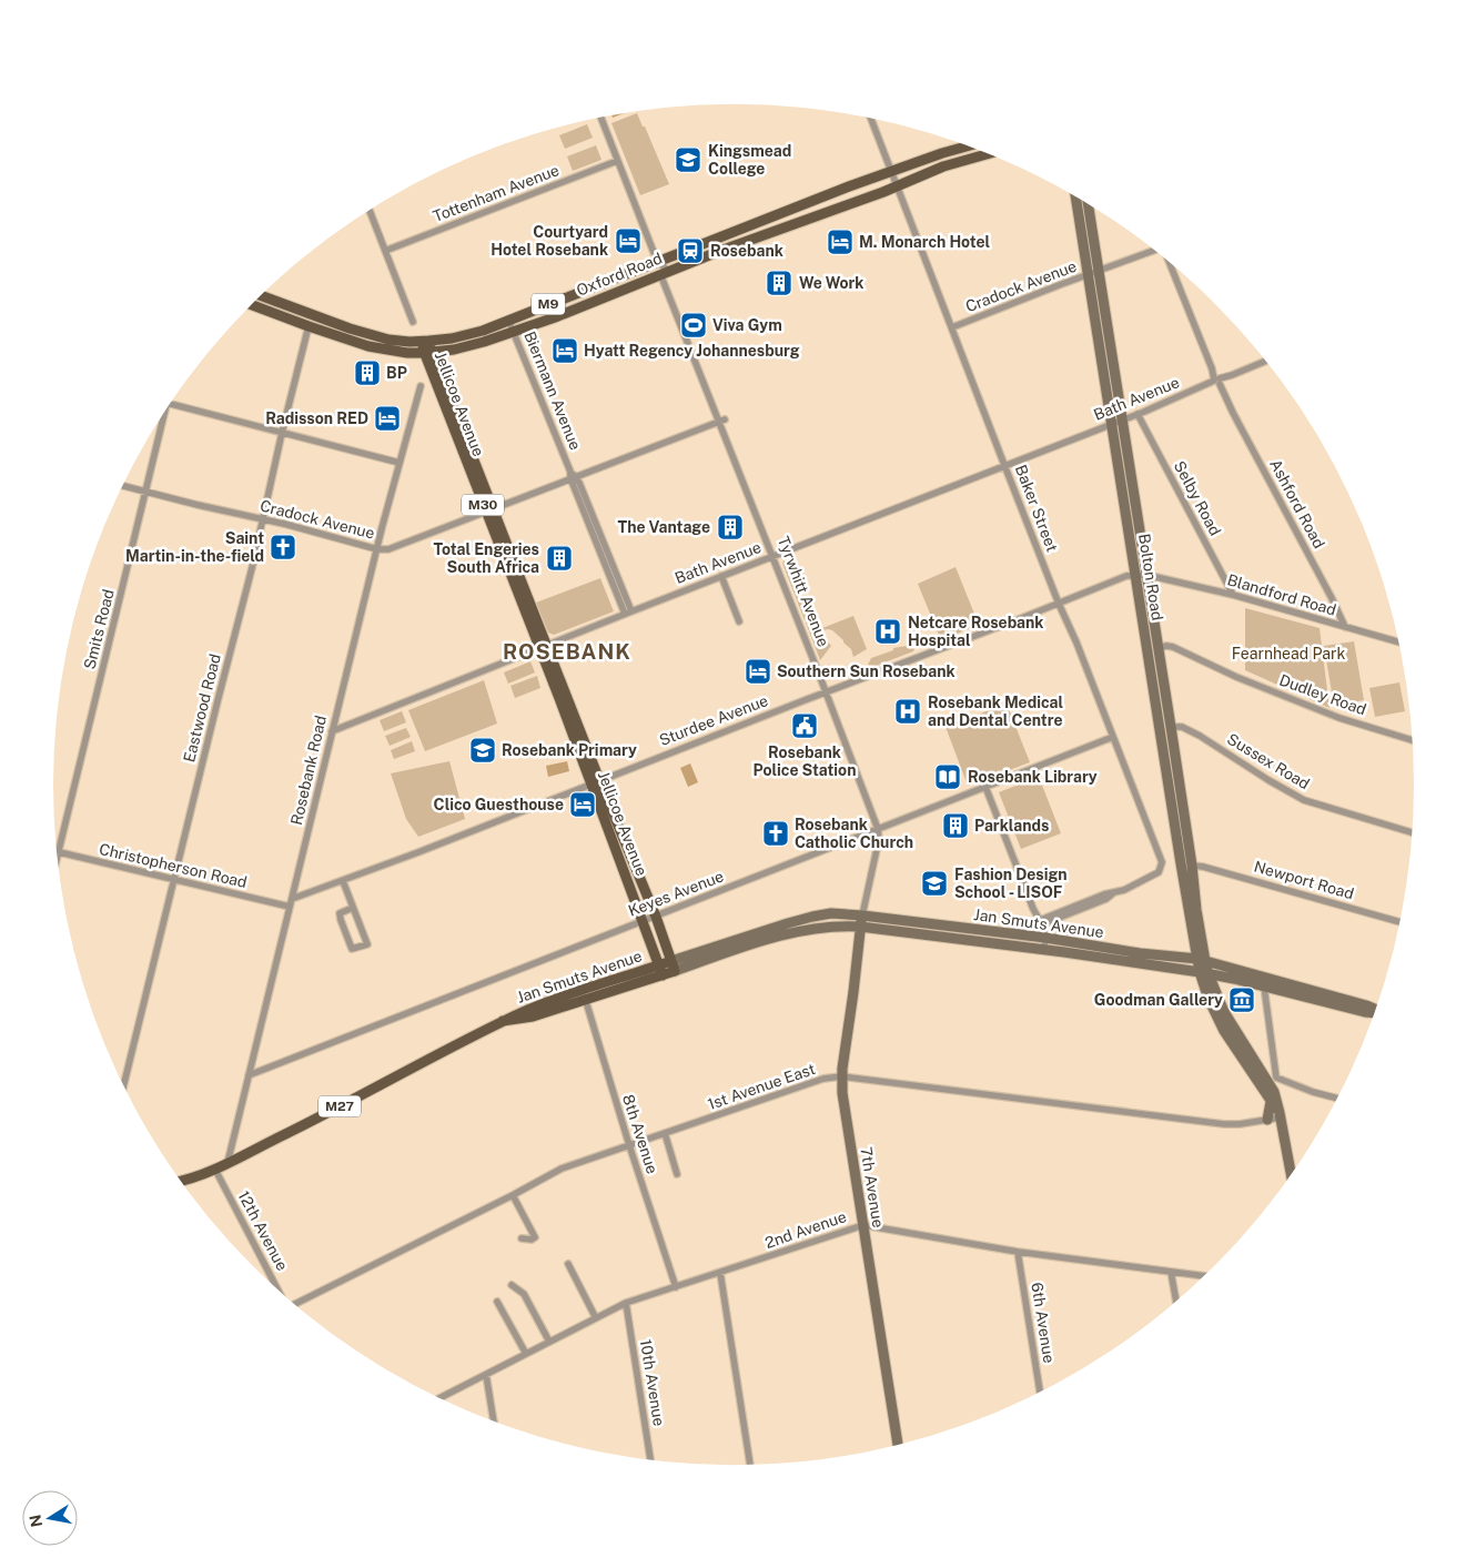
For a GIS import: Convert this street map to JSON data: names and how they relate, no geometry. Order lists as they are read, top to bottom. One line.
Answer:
{"streets":{"main road":["Oxford Road","M9","Jellicoe Avenue","M30","Bolton Road","Tyrwhitt Avenue","Jan Smuts Avenue","M27","7th Avenue"],"street":["Tottenham Avenue","Cradock Avenue","Biermann Avenue","Bath Avenue","Selby Road","Ashford Road","Baker Street","Blandford Road","Smits Road","Dudley Road","Eastwood Road","Sturdee Avenue","Sussex Road","Rosebank Road","Christopherson Road","Newport Road","Keyes Avenue","1st Avenue East","8th Avenue","2nd Avenue","12th Avenue","6th Avenue","10th Avenue"]},"crossings":[["Tottenham Avenue","Tyrwhitt Avenue"],["Oxford Road","Biermann Avenue"],["Oxford Road","Jellicoe Avenue"],["Oxford Road","Baker Street"],["Oxford Road","Tyrwhitt Avenue"],["Oxford Road","Eastwood Road"],["Cradock Avenue","Biermann Avenue"],["Cradock Avenue","Jellicoe Avenue"],["Cradock Avenue","Baker Street"],["Cradock Avenue","Bolton Road"],["Cradock Avenue","Tyrwhitt Avenue"],["Cradock Avenue","Smits Road"],["Cradock Avenue","Eastwood Road"],["Cradock Avenue","Rosebank Road"],["Biermann Avenue","Bath Avenue"],["Bath Avenue","Jellicoe Avenue"],["Bath Avenue","Selby Road"],["Bath Avenue","Ashford Road"],["Bath Avenue","Baker Street"],["Bath Avenue","Bolton Road"],["Bath Avenue","Tyrwhitt Avenue"],["Bath Avenue","Rosebank Road"],["Jellicoe Avenue","Sturdee Avenue"],["Jellicoe Avenue","Keyes Avenue"],["Jellicoe Avenue","Jan Smuts Avenue"],["Selby Road","Blandford Road"],["Ashford Road","Blandford Road"],["Baker Street","Sturdee Avenue"],["Baker Street","Keyes Avenue"],["Baker Street","Jan Smuts Avenue"],["Bolton Road","Blandford Road"],["Bolton Road","Dudley Road"],["Bolton Road","Sturdee Avenue"],["Bolton Road","Sussex Road"],["Bolton Road","Newport Road"],["Bolton Road","Jan Smuts Avenue"],["Tyrwhitt Avenue","Sturdee Avenue"],["Tyrwhitt Avenue","Keyes Avenue"],["Tyrwhitt Avenue","Jan Smuts Avenue"],["Tyrwhitt Avenue","7th Avenue"],["Blandford Road","Sturdee Avenue"],["Smits Road","Christopherson Road"],["Eastwood Road","Christopherson Road"],["Sturdee Avenue","Rosebank Road"],["Rosebank Road","Christopherson Road"],["Rosebank Road","Keyes Avenue"],["Rosebank Road","Jan Smuts Avenue"],["Jan Smuts Avenue","8th Avenue"],["Jan Smuts Avenue","7th Avenue"],["Jan Smuts Avenue","12th Avenue"],["1st Avenue East","8th Avenue"],["1st Avenue East","7th Avenue"],["8th Avenue","2nd Avenue"],["7th Avenue","2nd Avenue"],["2nd Avenue","6th Avenue"],["2nd Avenue","10th Avenue"]],"districts":["ROSEBANK"],"parks":["Fearnhead Park"],"places":{"school or university":["Kingsmead College","Rosebank Primary","Fashion Design School - LISOF"],"hotel":["Courtyard Hotel Rosebank","M. Monarch Hotel","Hyatt Regency Johannesburg","Radisson RED","Southern Sun Rosebank","Clico Guesthouse"],"station":["Rosebank"],"building":["We Work","BP","The Vantage","Total Engeries South Africa","Parklands"],"sports":["Viva Gym"],"church":["Saint Martin-in-the-field","Rosebank Catholic Church"],"hospital":["Netcare Rosebank Hospital","Rosebank Medical and Dental Centre"],"public building":["Rosebank Police Station"],"library":["Rosebank Library"],"museum":["Goodman Gallery"]},"north":"left"}
